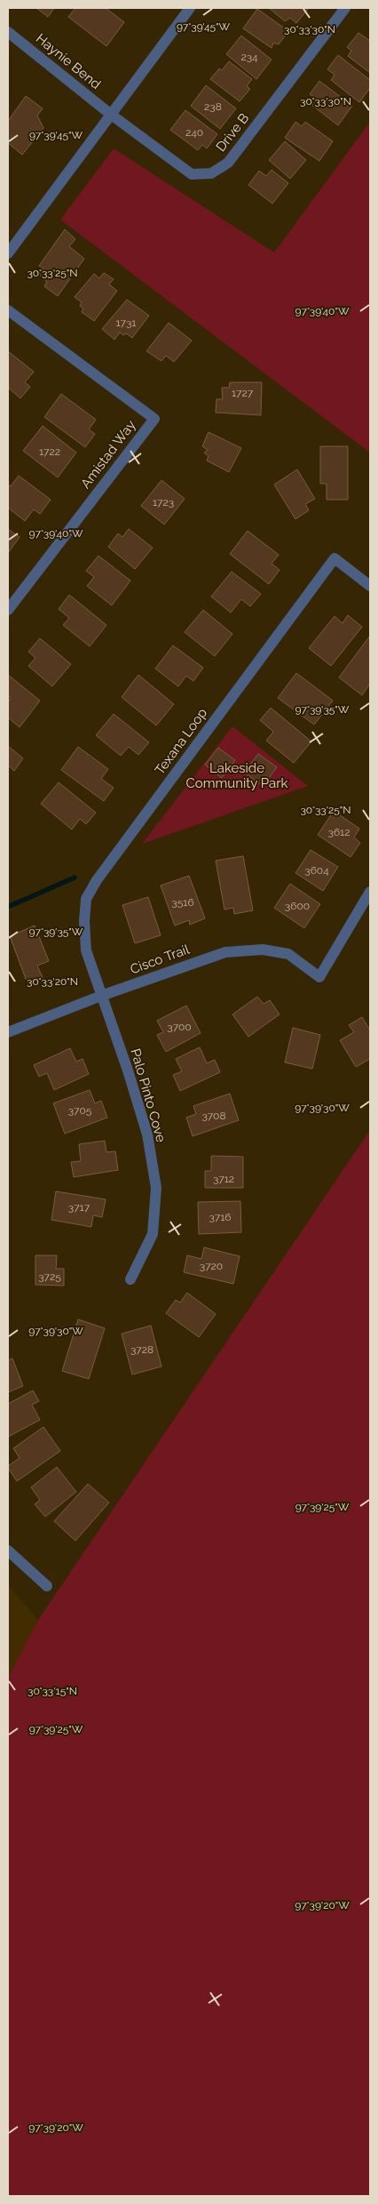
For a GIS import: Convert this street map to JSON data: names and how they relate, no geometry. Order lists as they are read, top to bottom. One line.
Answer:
{"streets":{"street":["Haynie Bend","Drive B","Amistad Way","Texana Loop","Cisco Trail","Palo Pinto Cove"]},"crossings":[["Haynie Bend","Drive B"],["Texana Loop","Cisco Trail"],["Texana Loop","Palo Pinto Cove"],["Cisco Trail","Palo Pinto Cove"]],"parks":["Lakeside Community Park"],"house_numbers":["234","238","240","1731","1727","1722","1723","3612","3604","3516","3600","3700","3705","3708","3712","3717","3716","3720","3725","3728"],"coordinates":["97°39'45\"W","30°33'30\"N","30°33'25\"N","97°39'40\"W","97°39'35\"W","30°33'20\"N","97°39'30\"W","97°39'25\"W","30°33'15\"N","97°39'20\"W"]}
